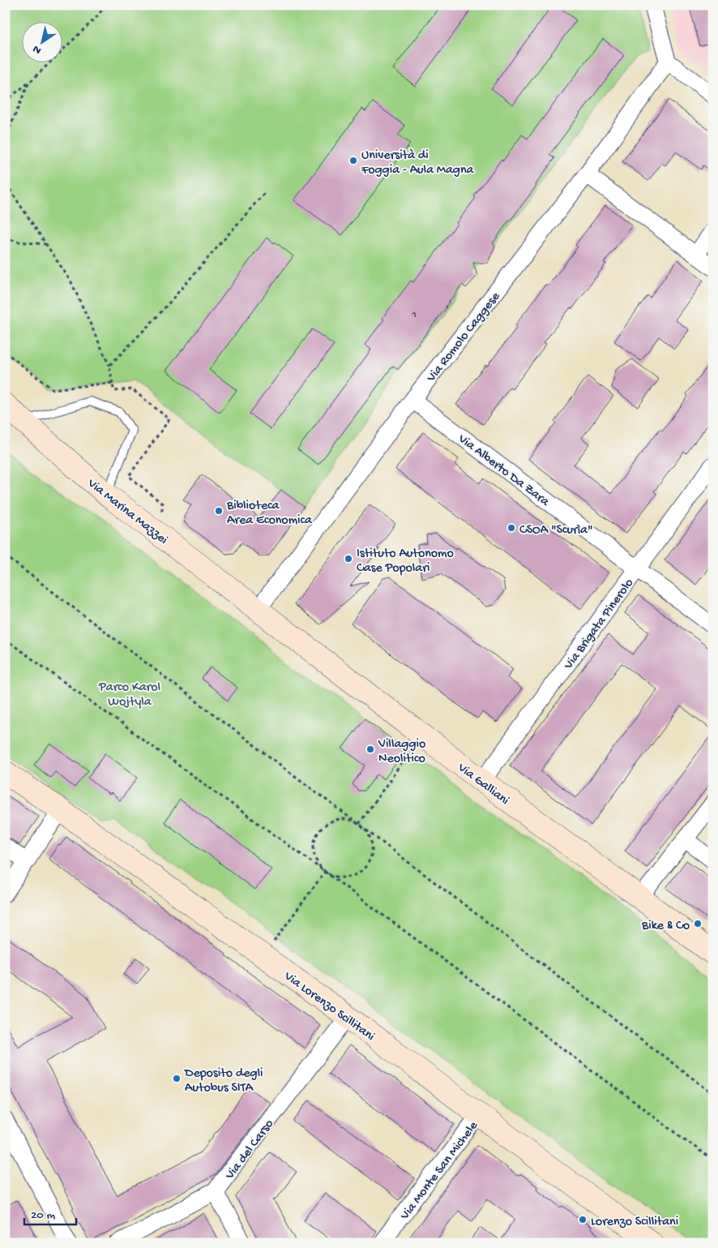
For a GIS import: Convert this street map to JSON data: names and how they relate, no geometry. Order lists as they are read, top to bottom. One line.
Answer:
{"streets":{"street":["Via Romolo Caggese","Via Alberto Da Zara","Via Marina Mazzei","Via Brigata Pinerolo","Via Galliani","Via Lorenzo Scillitani","Via del Carso","Via Monte San Michele"]},"crossings":[["Via Romolo Caggese","Via Alberto Da Zara"],["Via Romolo Caggese","Via Marina Mazzei"],["Via Romolo Caggese","Via Galliani"],["Via Alberto Da Zara","Via Brigata Pinerolo"],["Via Marina Mazzei","Via Galliani"],["Via Brigata Pinerolo","Via Galliani"],["Via Lorenzo Scillitani","Via del Carso"],["Via Lorenzo Scillitani","Via Monte San Michele"]],"parks":["Parco Karol Wojtyla"],"places":["Università di Foggia - Aula Magna","Biblioteca Area Economica","CSOA \"Scurìa\"","Istituto Autonomo Case Popolari","Villaggio Neolitico","Bike & Co","Deposito degli Autobus SITA","Lorenzo Scillitani"],"house_numbers":["1"],"scale_bar":"20 m","north":"bottom left"}
